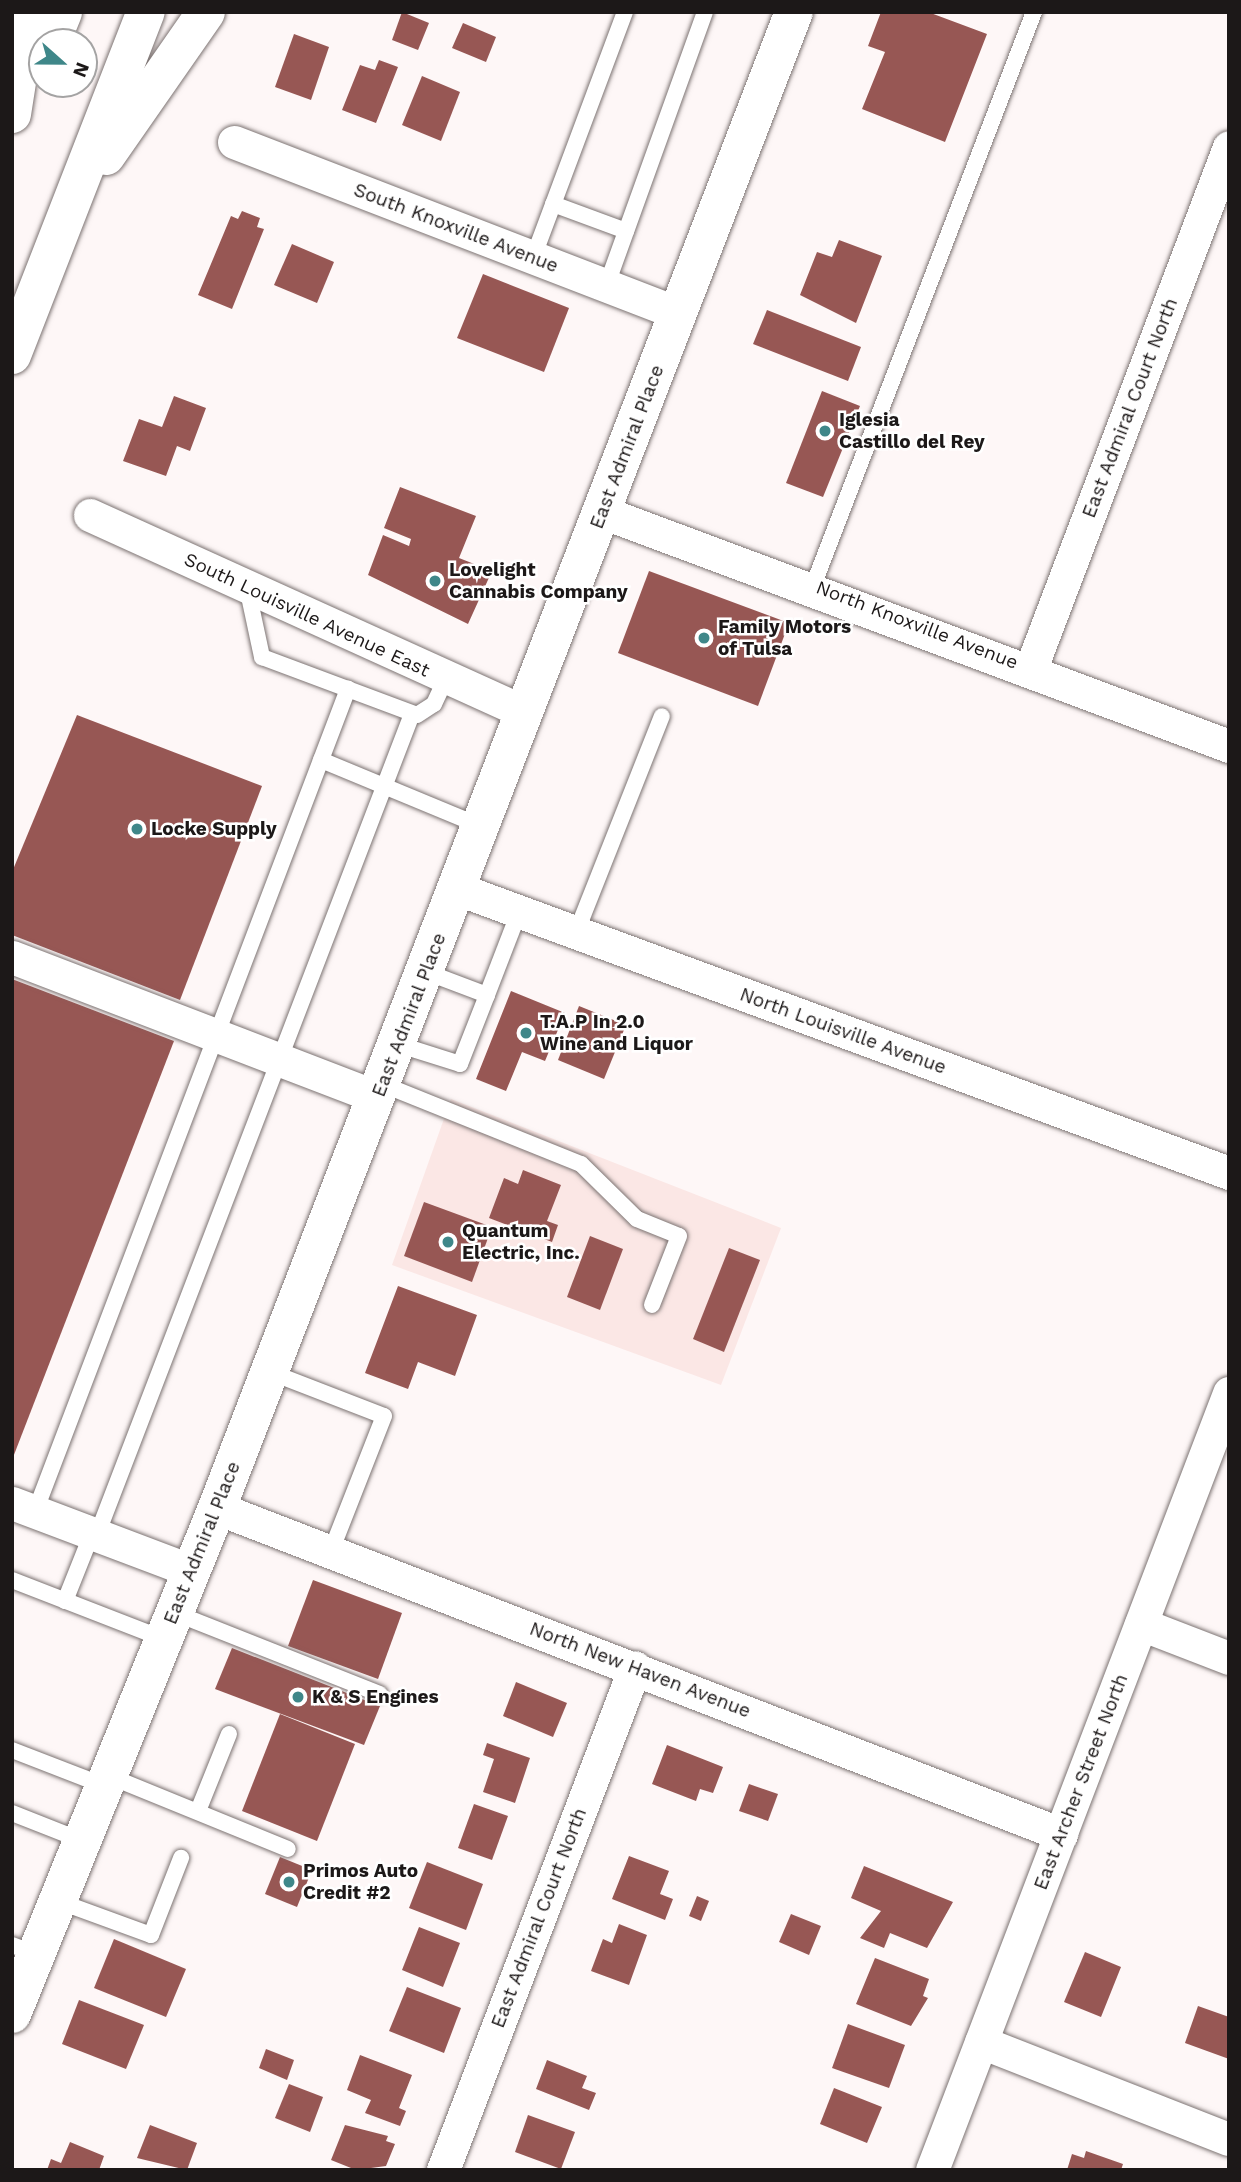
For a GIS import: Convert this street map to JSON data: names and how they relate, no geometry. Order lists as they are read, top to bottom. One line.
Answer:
{"streets":{"main road":["East Admiral Place"],"street":["South Knoxville Avenue","East Admiral Court North","South Louisville Avenue East","North Knoxville Avenue","North Louisville Avenue","North New Haven Avenue","East Archer Street North"]},"crossings":[["South Knoxville Avenue","East Admiral Place"],["East Admiral Court North","North Knoxville Avenue"],["East Admiral Court North","North New Haven Avenue"],["East Admiral Place","South Louisville Avenue East"],["East Admiral Place","North Knoxville Avenue"],["East Admiral Place","North Louisville Avenue"],["East Admiral Place","North New Haven Avenue"],["North New Haven Avenue","East Archer Street North"]],"places":["Iglesia Castillo del Rey","Lovelight Cannabis Company","Family Motors of Tulsa","Locke Supply","T.A.P In 2.0 Wine and Liquor","Quantum Electric, Inc.","K & S Engines","Primos Auto Credit #2"],"north":"right"}
